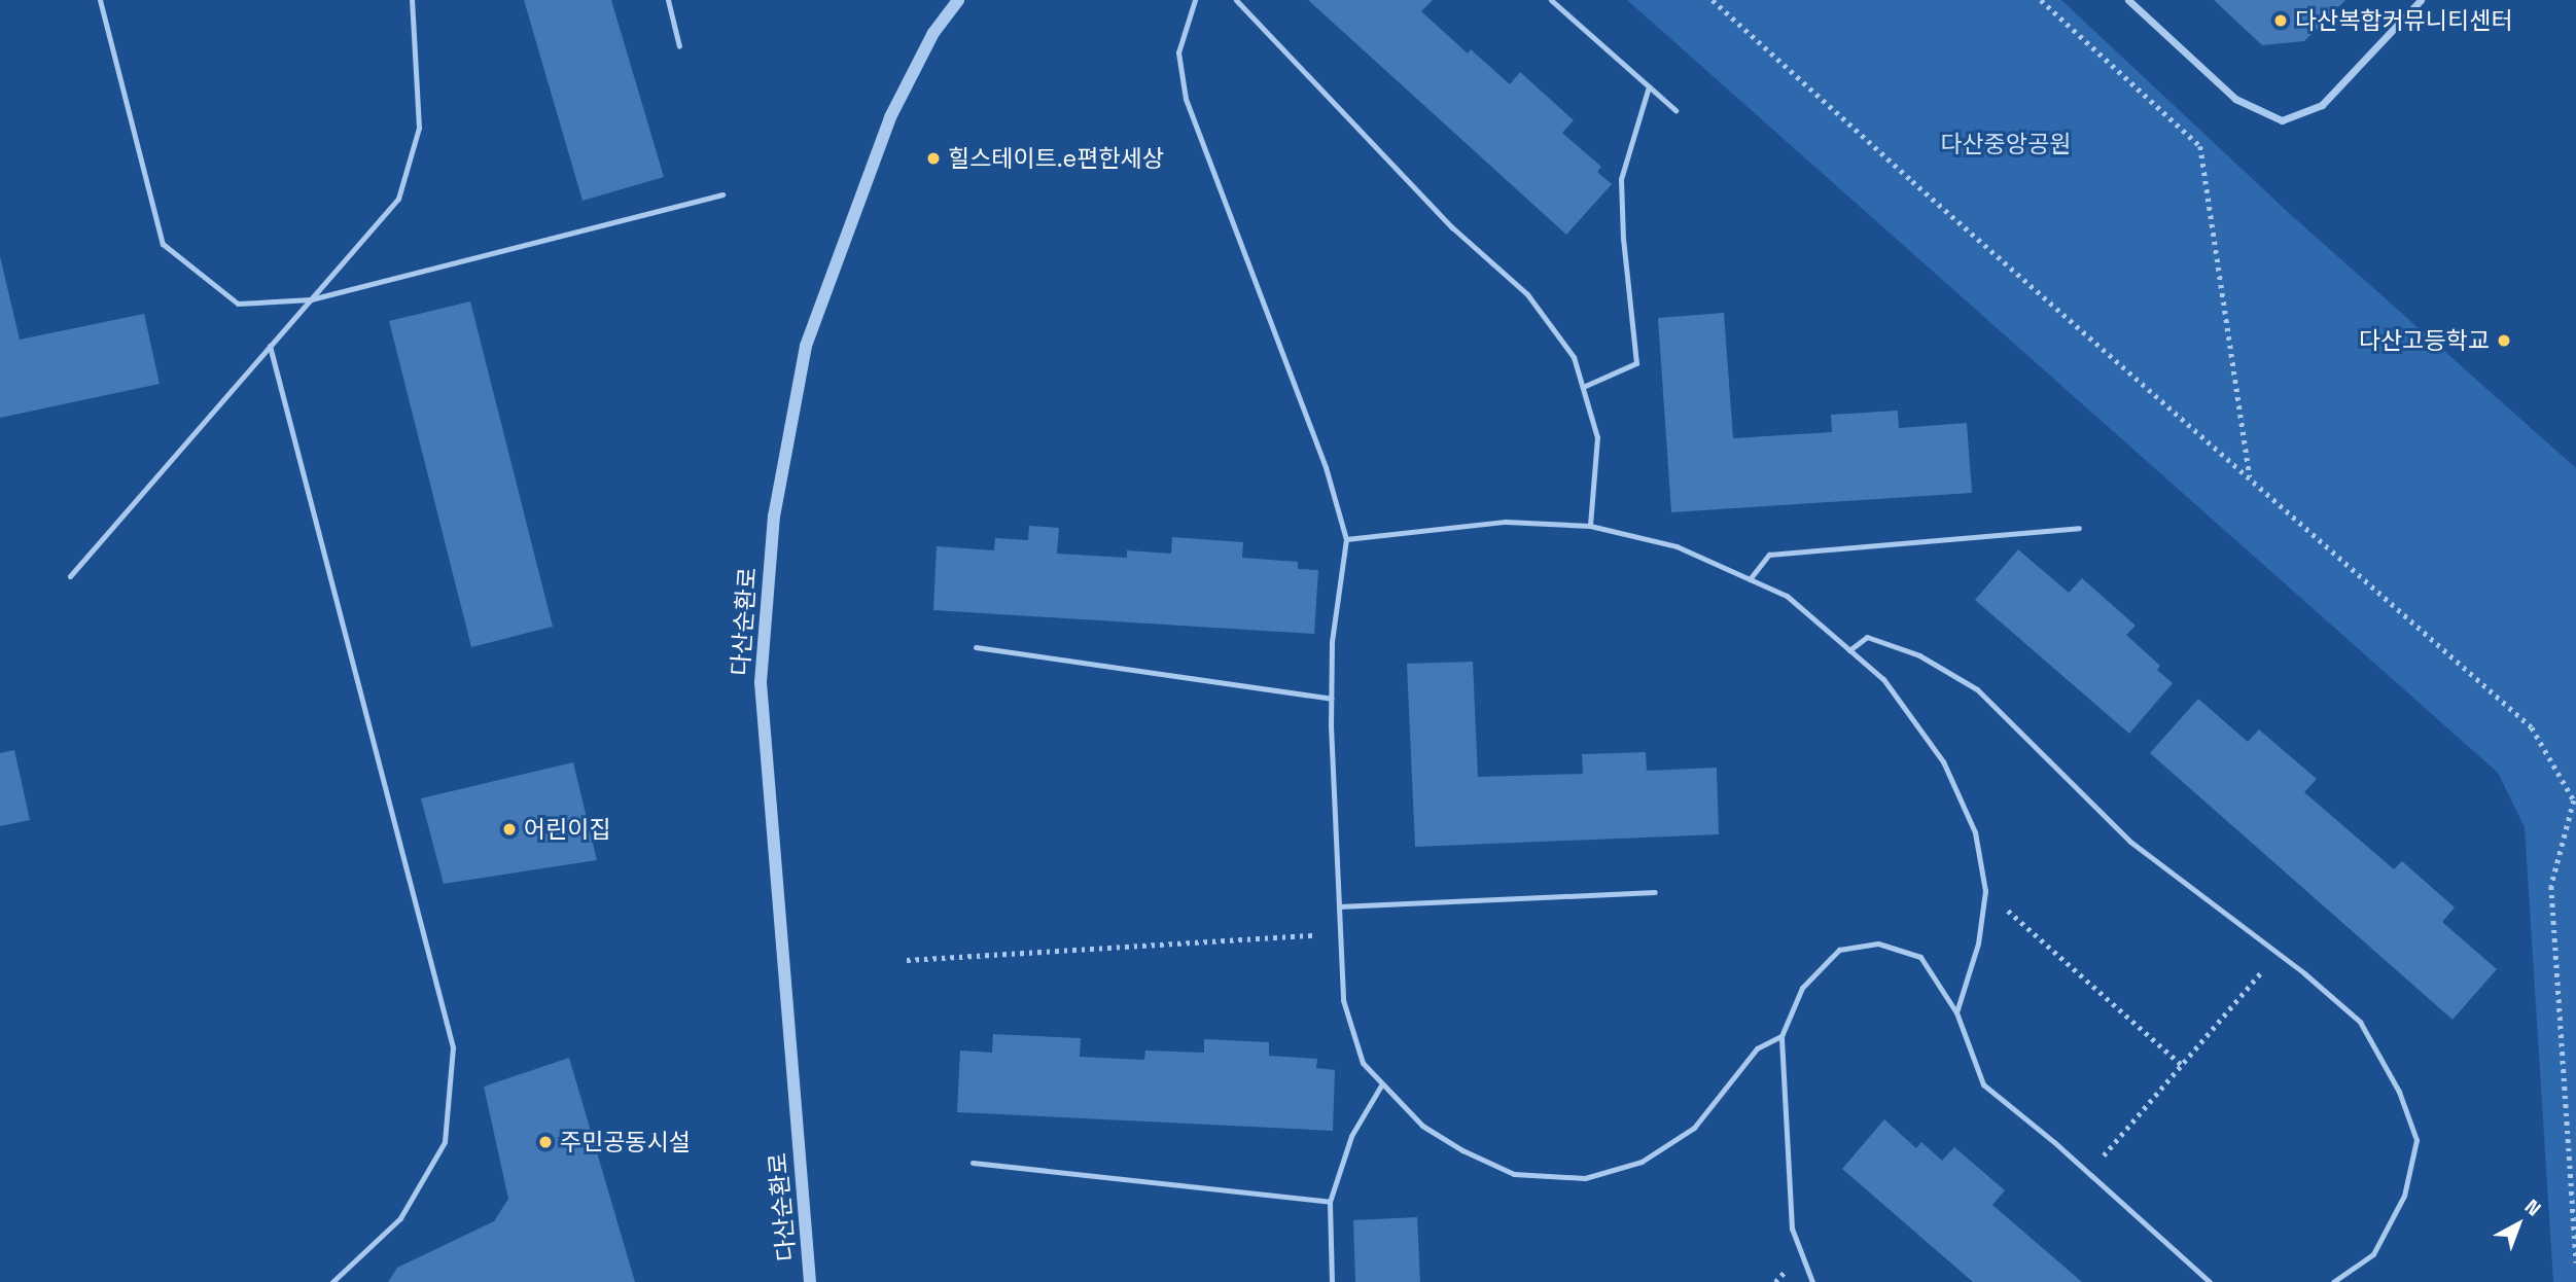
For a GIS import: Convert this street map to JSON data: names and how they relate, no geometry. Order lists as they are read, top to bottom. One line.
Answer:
{"streets":{"street":["다산순환로"]},"parks":["다산중앙공원"],"places":["다산복합커뮤니티센터","힐스테이트.e편한세상","다산고등학교","어린이집","주민공동시설"],"north":"top right"}
